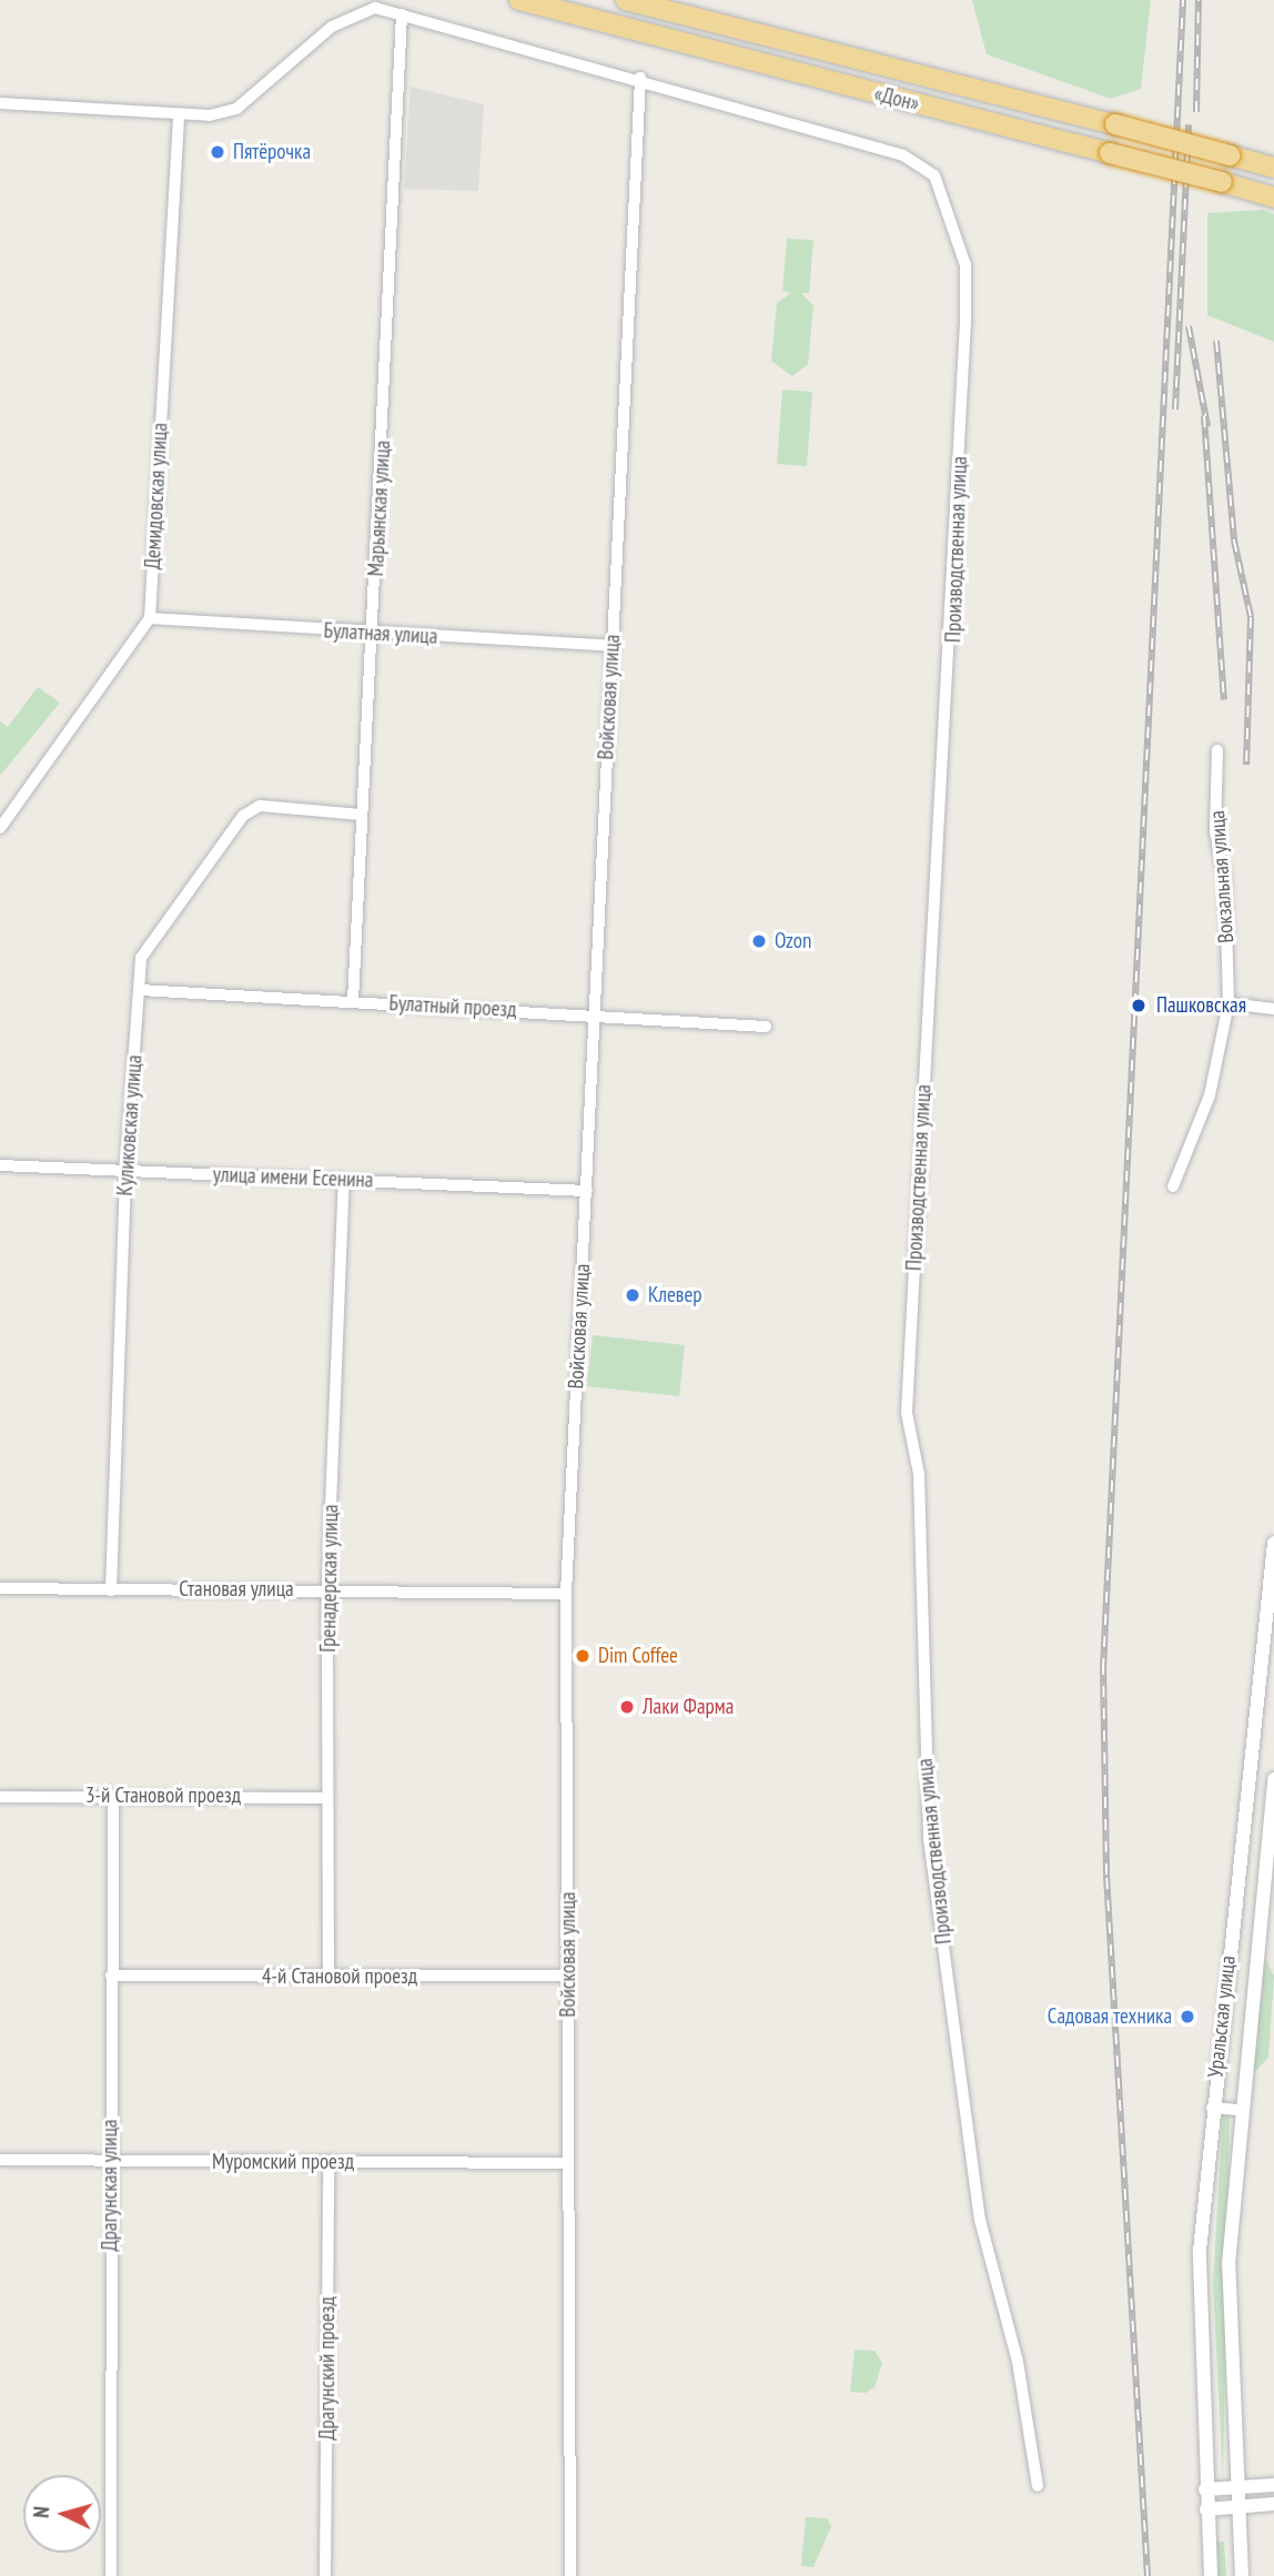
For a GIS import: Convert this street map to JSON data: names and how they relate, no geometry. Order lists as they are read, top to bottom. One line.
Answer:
{"streets":{"highway":["«Дон»"],"main road":["Уральская улица"],"street":["Демидовская улица","Марьянская улица","Производственная улица","Булатная улица","Войсковая улица","Вокзальная улица","Булатный проезд","Куликовская улица","улица имени Есенина","Гренадерская улица","Становая улица","3-й Становой проезд","4-й Становой проезд","Муромский проезд","Драгунская улица","Драгунский проезд"]},"crossings":[["Демидовская улица","Булатная улица"],["Марьянская улица","Булатная улица"],["Марьянская улица","Булатный проезд"],["Марьянская улица","Куликовская улица"],["Производственная улица","Войсковая улица"],["Булатная улица","Войсковая улица"],["Войсковая улица","Булатный проезд"],["Войсковая улица","улица имени Есенина"],["Войсковая улица","Становая улица"],["Войсковая улица","4-й Становой проезд"],["Войсковая улица","Муромский проезд"],["Булатный проезд","Куликовская улица"],["Куликовская улица","улица имени Есенина"],["Куликовская улица","Становая улица"],["улица имени Есенина","Гренадерская улица"],["Гренадерская улица","Становая улица"],["Гренадерская улица","3-й Становой проезд"],["Гренадерская улица","4-й Становой проезд"],["3-й Становой проезд","Драгунская улица"],["4-й Становой проезд","Драгунская улица"],["Муромский проезд","Драгунская улица"],["Муромский проезд","Драгунский проезд"]],"places":["Пятёрочка","Ozon","Пашковская","Клевер","Dim Coffee","Лаки Фарма","Садовая техника"],"north":"left"}
